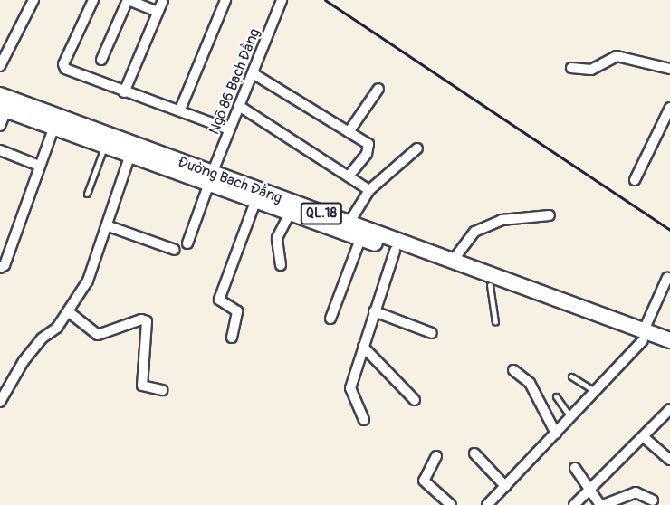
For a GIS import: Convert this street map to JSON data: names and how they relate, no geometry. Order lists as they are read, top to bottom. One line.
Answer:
{"streets":{"highway":["Đường Bạch Đằng","QL.18"],"street":["Ngõ 86 Bạch Đằng"]},"crossings":[["Ngõ 86 Bạch Đằng","Đường Bạch Đằng"],["Đường Bạch Đằng","QL.18"]]}
